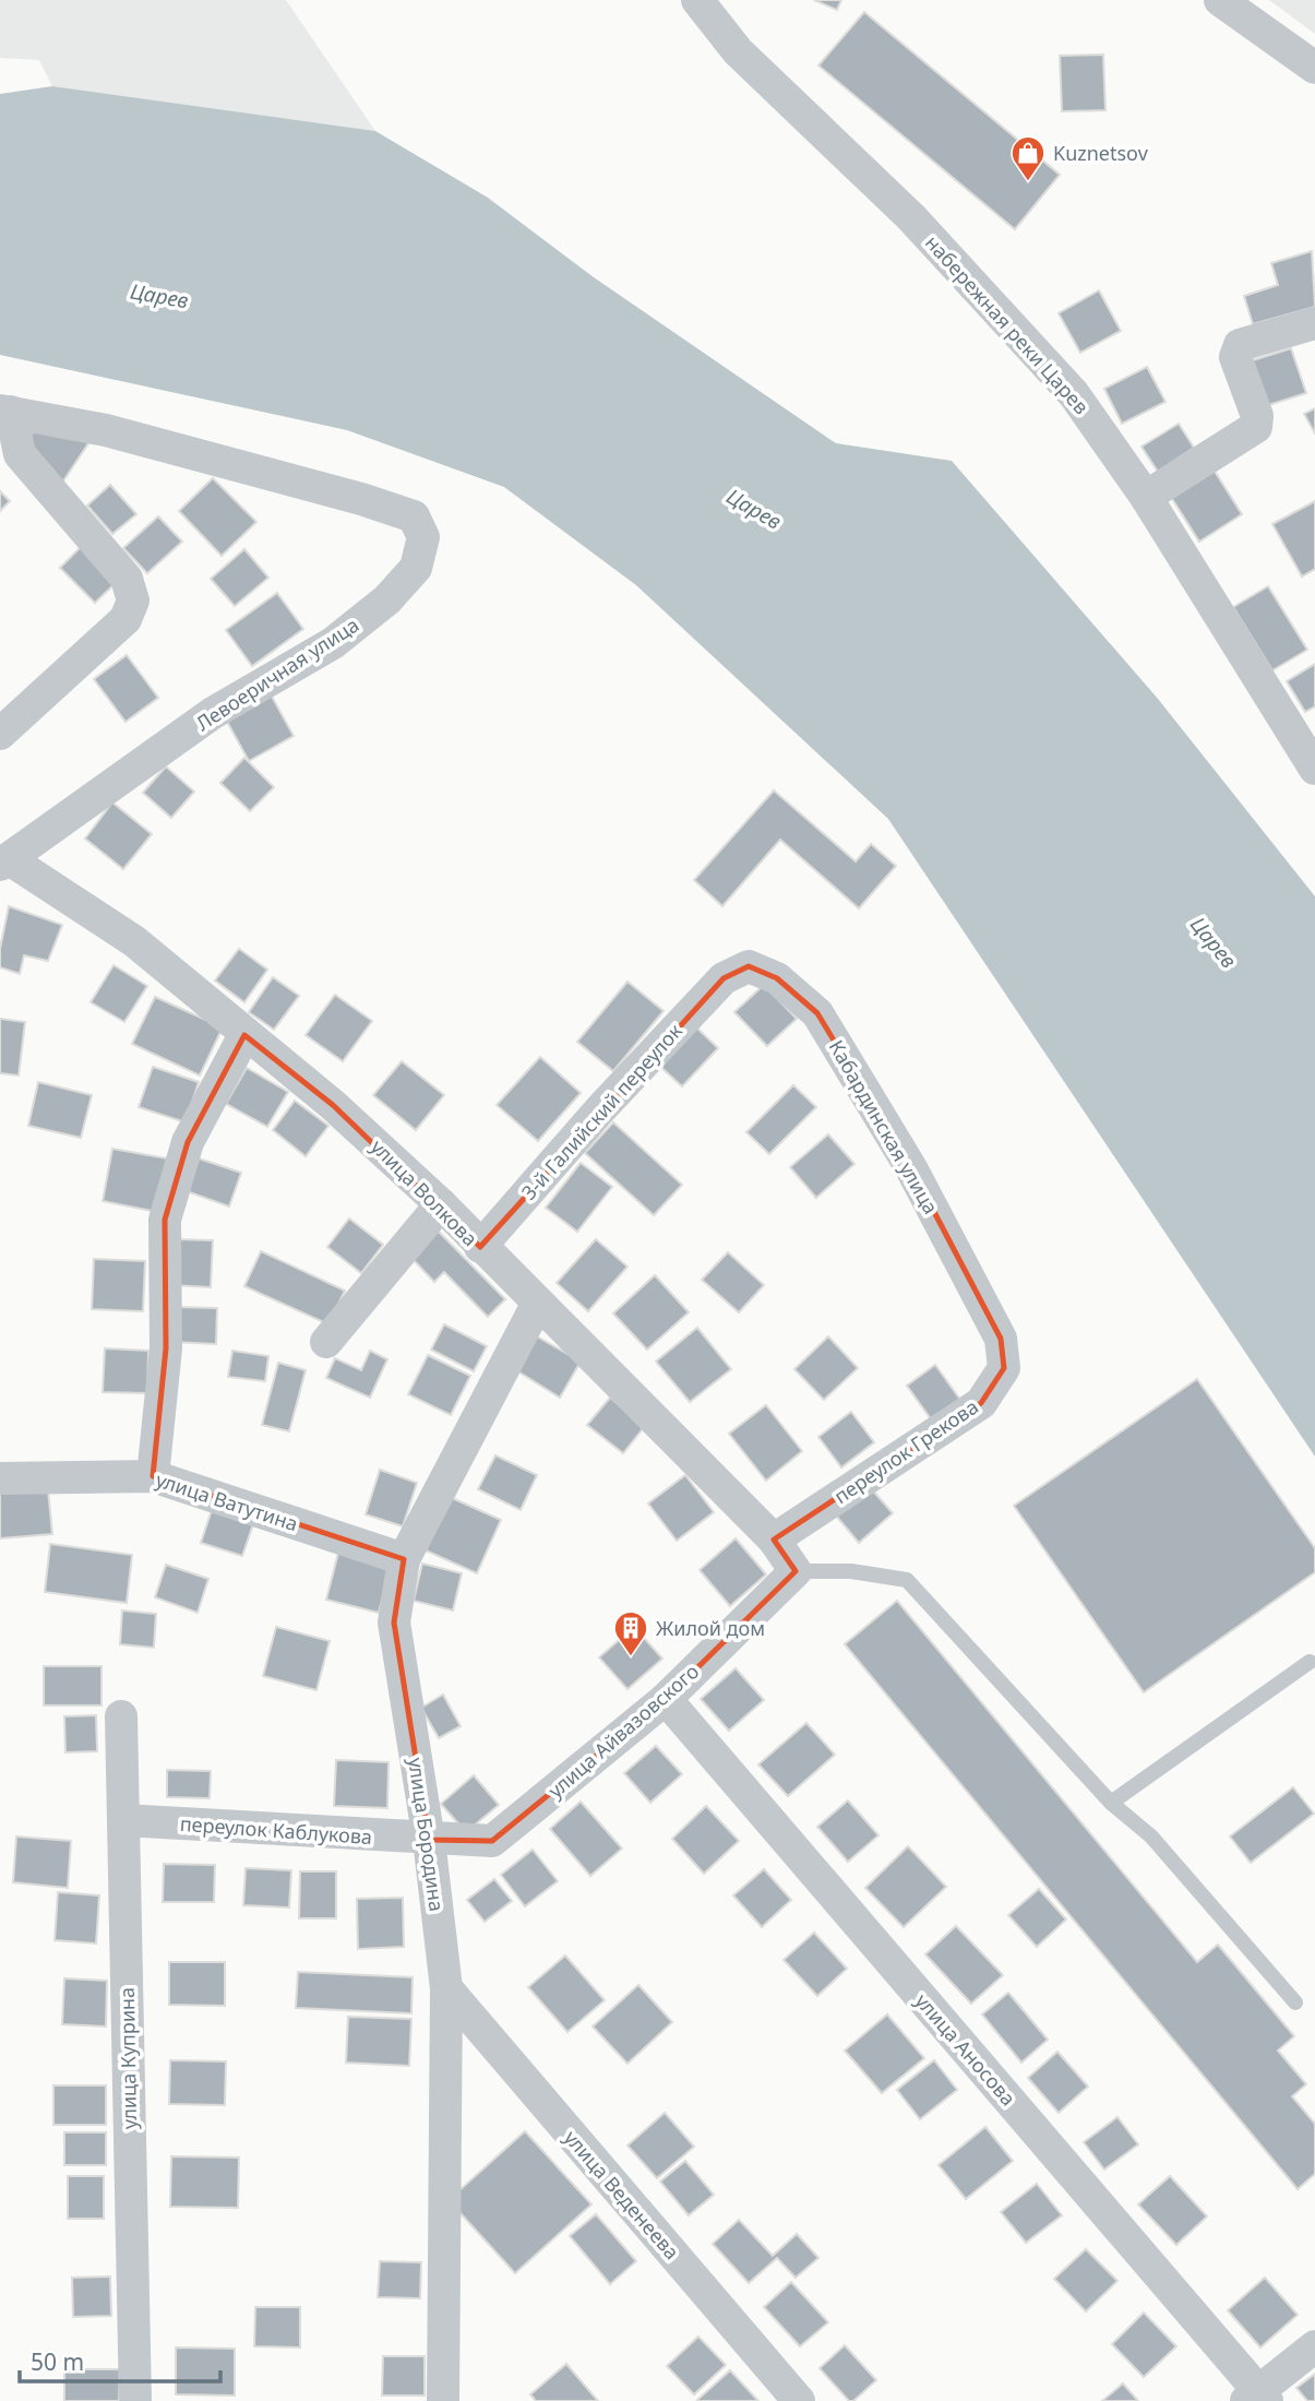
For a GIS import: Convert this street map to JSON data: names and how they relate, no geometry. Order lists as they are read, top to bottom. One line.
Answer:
{"streets":{"street":["набережная реки Царев","Левоеричная улица","3-й Галийский переулок","Кабардинская улица","улица Волкова","переулок Грекова","улица Ватутина","улица Айвазовского","переулок Каблукова","улица Бородина","улица Аносова","улица Куприна","улица Веденеева"]},"crossings":[["Левоеричная улица","улица Волкова"],["3-й Галийский переулок","Кабардинская улица"],["3-й Галийский переулок","улица Волкова"],["Кабардинская улица","переулок Грекова"],["улица Волкова","переулок Грекова"],["улица Волкова","улица Айвазовского"],["улица Волкова","улица Бородина"],["улица Ватутина","улица Бородина"],["улица Айвазовского","переулок Каблукова"],["улица Айвазовского","улица Бородина"],["улица Айвазовского","улица Аносова"],["переулок Каблукова","улица Бородина"],["переулок Каблукова","улица Куприна"],["улица Бородина","улица Веденеева"]],"water":["Царев"],"places":{"shop":["Kuznetsov"],"building":["Жилой дом"]},"scale_bar":"50 m"}
